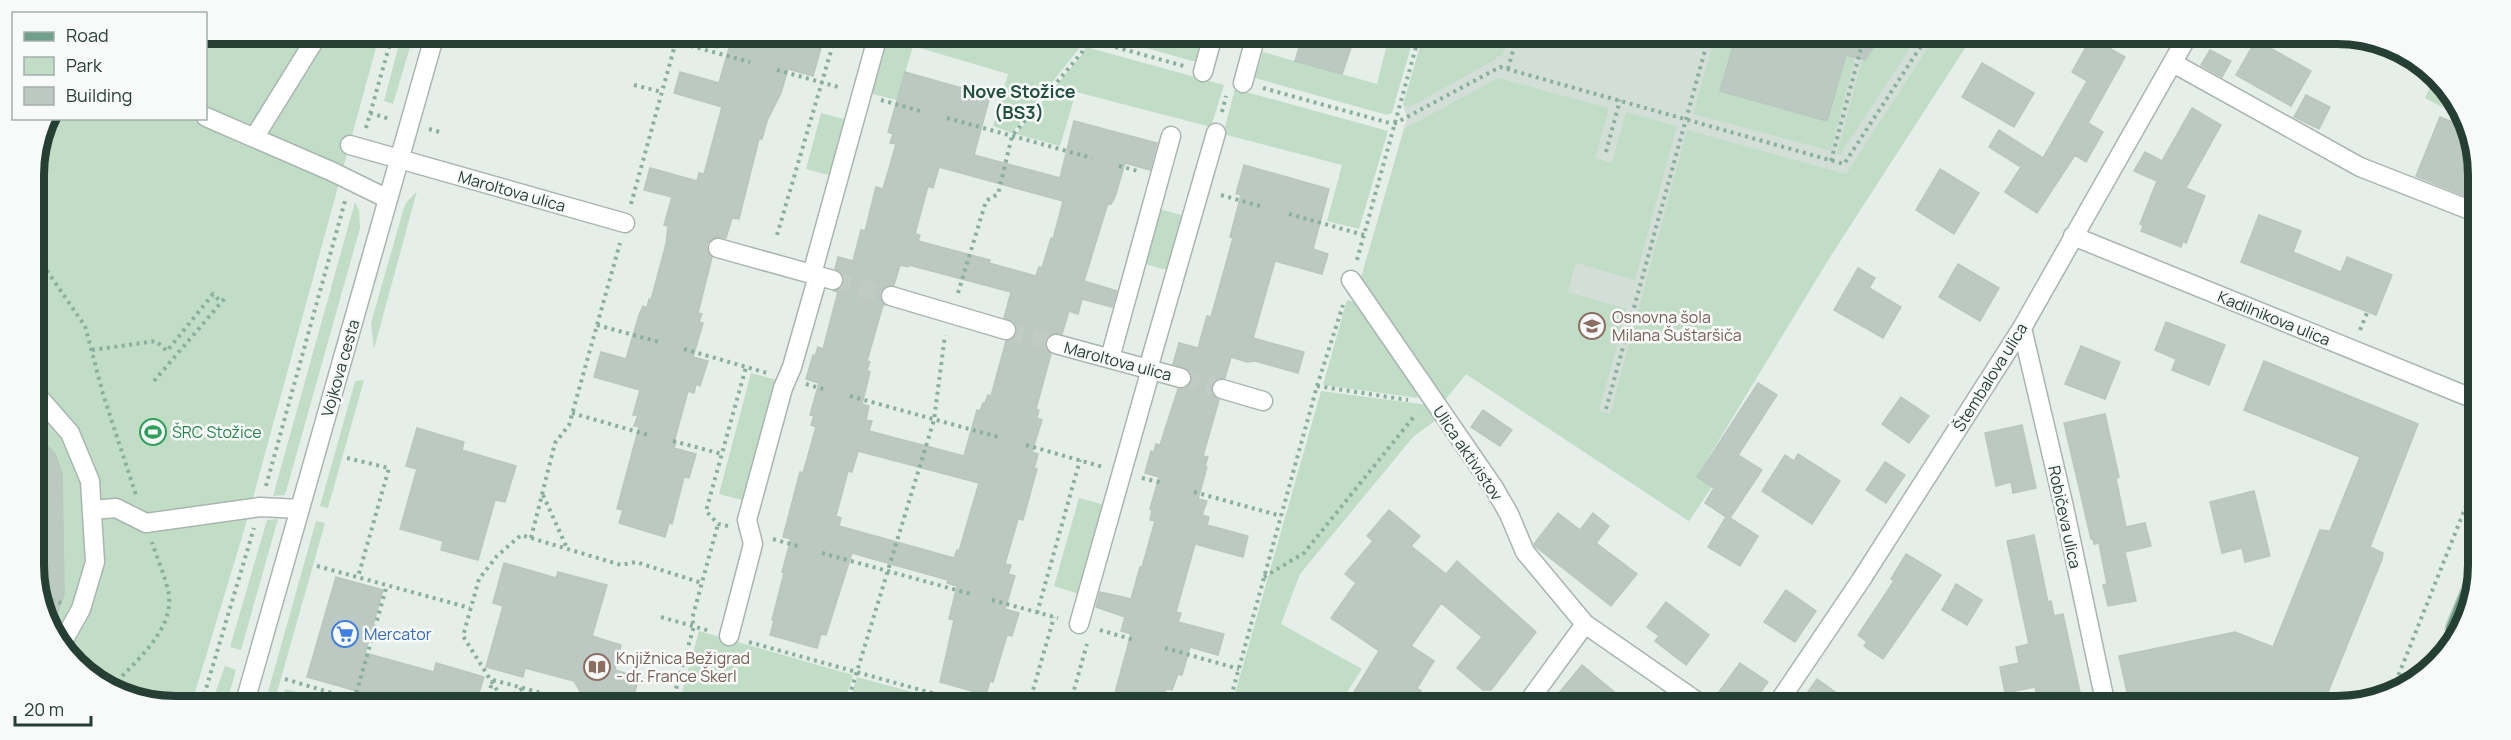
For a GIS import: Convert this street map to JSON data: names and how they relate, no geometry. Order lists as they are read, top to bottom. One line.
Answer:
{"streets":{"street":["Maroltova ulica","Kadilnikova ulica","Vojkova cesta","Štembalova ulica","Ulica aktivistov","Robičeva ulica"]},"crossings":[["Maroltova ulica","Vojkova cesta"],["Kadilnikova ulica","Štembalova ulica"],["Štembalova ulica","Robičeva ulica"]],"districts":["Nove Stožice (BS3)"],"places":{"school or university":["Osnovna šola Milana Šuštaršiča"],"sports":["ŠRC Stožice"],"supermarket":["Mercator"],"library":["Knjižnica Bežigrad - dr. France Škerl"]},"legend":["Road","Park","Building"],"scale_bar":"20 m"}
